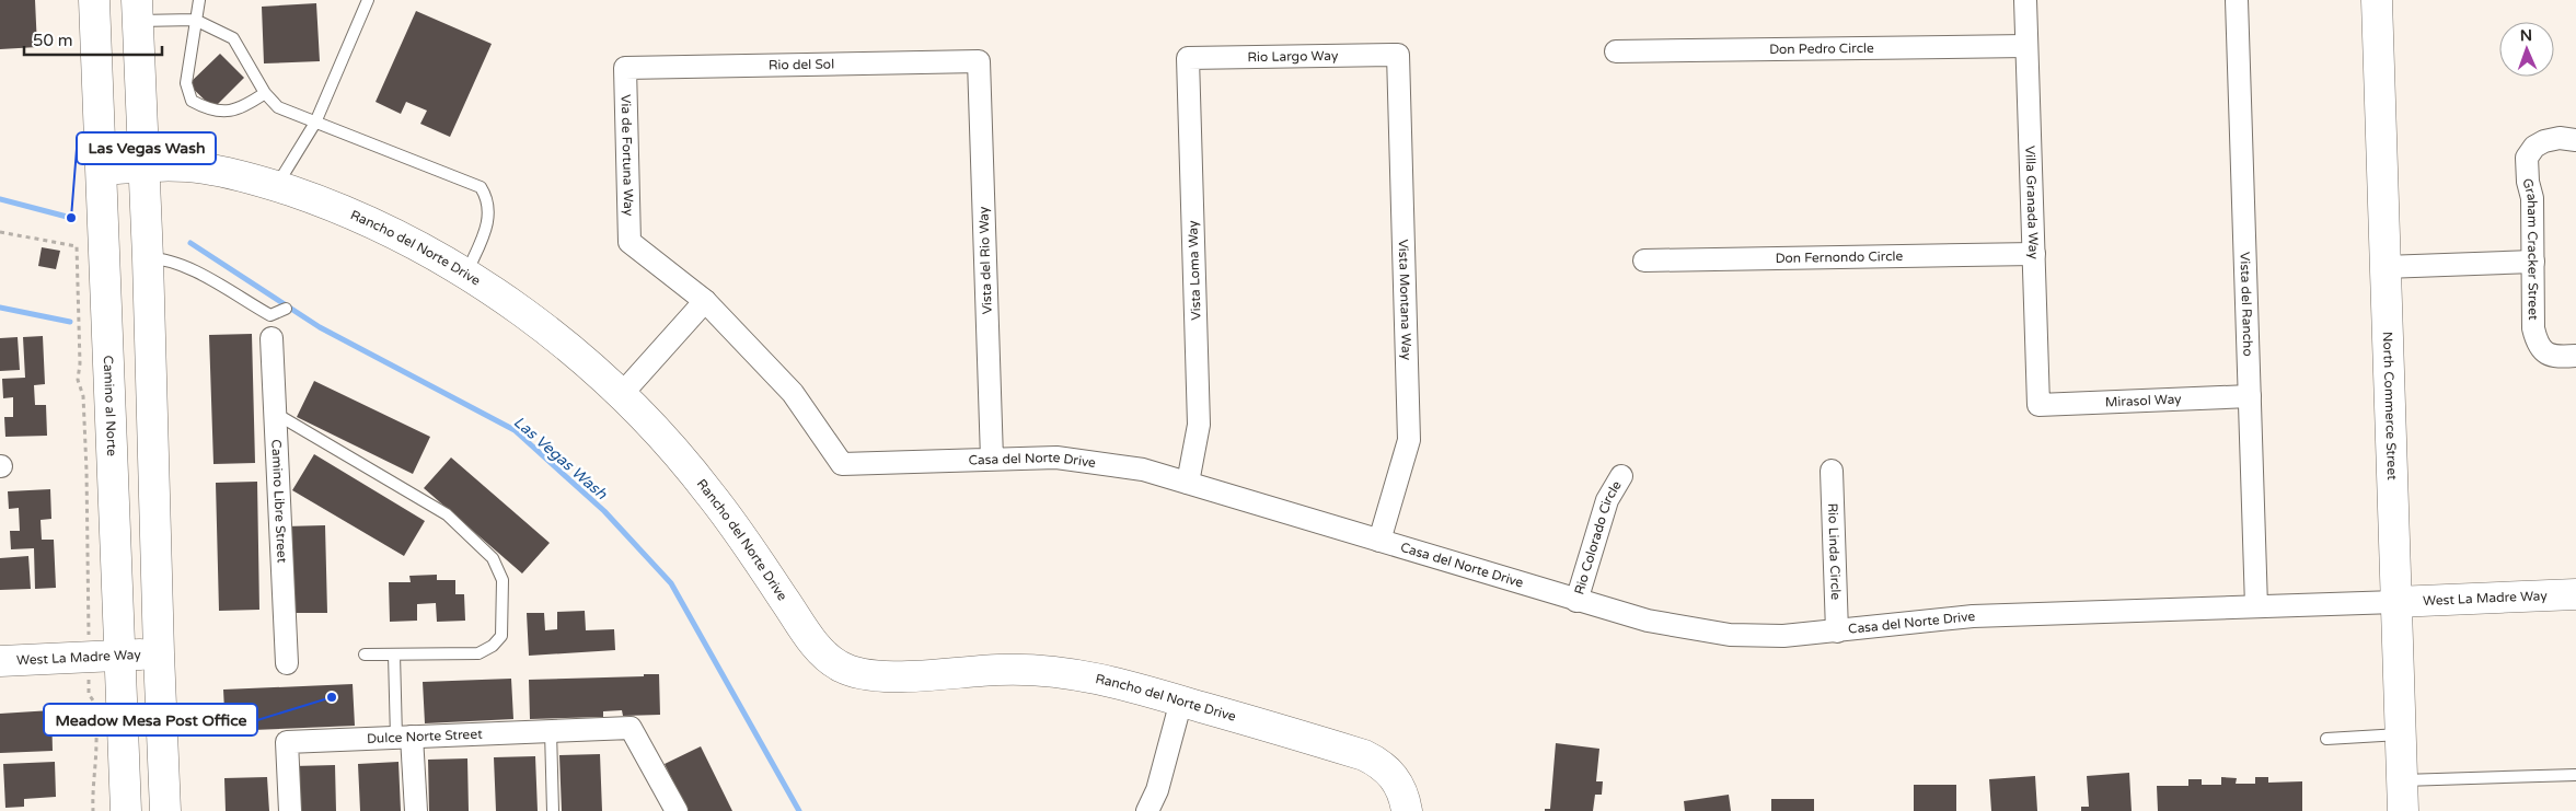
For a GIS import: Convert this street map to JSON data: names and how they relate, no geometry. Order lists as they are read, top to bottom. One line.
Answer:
{"streets":{"main road":["Rancho del Norte Drive","Camino al Norte","North Commerce Street","West La Madre Way"],"street":["Don Pedro Circle","Rio Largo Way","Rio del Sol","Via de Fortuna Way","Villa Granada Way","Graham Cracker Street","Don Fernondo Circle","Vista del Rio Way","Vista Loma Way","Vista Montana Way","Vista del Rancho","Mirasol Way","Casa del Norte Drive","Camino Libre Street","Rio Colorado Circle","Rio Linda Circle","Dulce Norte Street"]},"crossings":[["Don Pedro Circle","Villa Granada Way"],["Rio Largo Way","Vista Loma Way"],["Rio Largo Way","Vista Montana Way"],["Rio del Sol","Via de Fortuna Way"],["Rio del Sol","Vista del Rio Way"],["Via de Fortuna Way","Casa del Norte Drive"],["Villa Granada Way","Don Fernondo Circle"],["Villa Granada Way","Mirasol Way"],["Rancho del Norte Drive","Camino al Norte"],["Vista del Rio Way","Casa del Norte Drive"],["Vista Loma Way","Casa del Norte Drive"],["Vista Montana Way","Casa del Norte Drive"],["Vista del Rancho","Mirasol Way"],["Vista del Rancho","Casa del Norte Drive"],["Camino al Norte","West La Madre Way"],["North Commerce Street","Casa del Norte Drive"],["North Commerce Street","West La Madre Way"],["Casa del Norte Drive","Rio Colorado Circle"],["Casa del Norte Drive","Rio Linda Circle"],["Casa del Norte Drive","West La Madre Way"]],"water":["Las Vegas Wash"],"places":["Las Vegas Wash","Meadow Mesa Post Office"],"scale_bar":"50 m","north":"top"}
